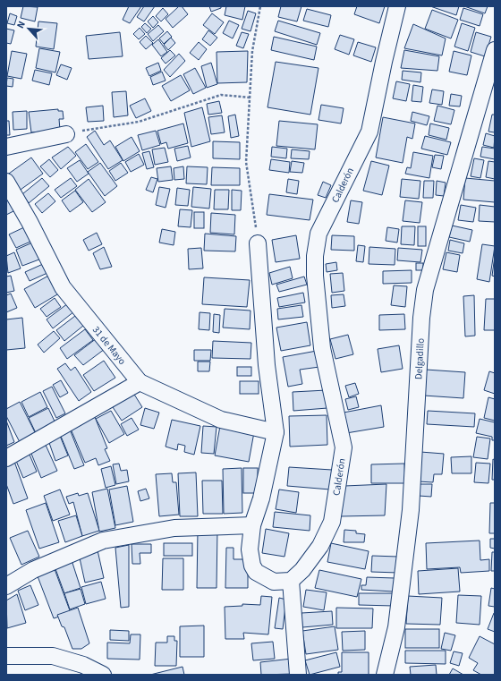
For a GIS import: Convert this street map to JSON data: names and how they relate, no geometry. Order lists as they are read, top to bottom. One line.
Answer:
{"streets":{"street":["Calderón","31 de Mayo","Delgadillo"]},"north":"top left"}
